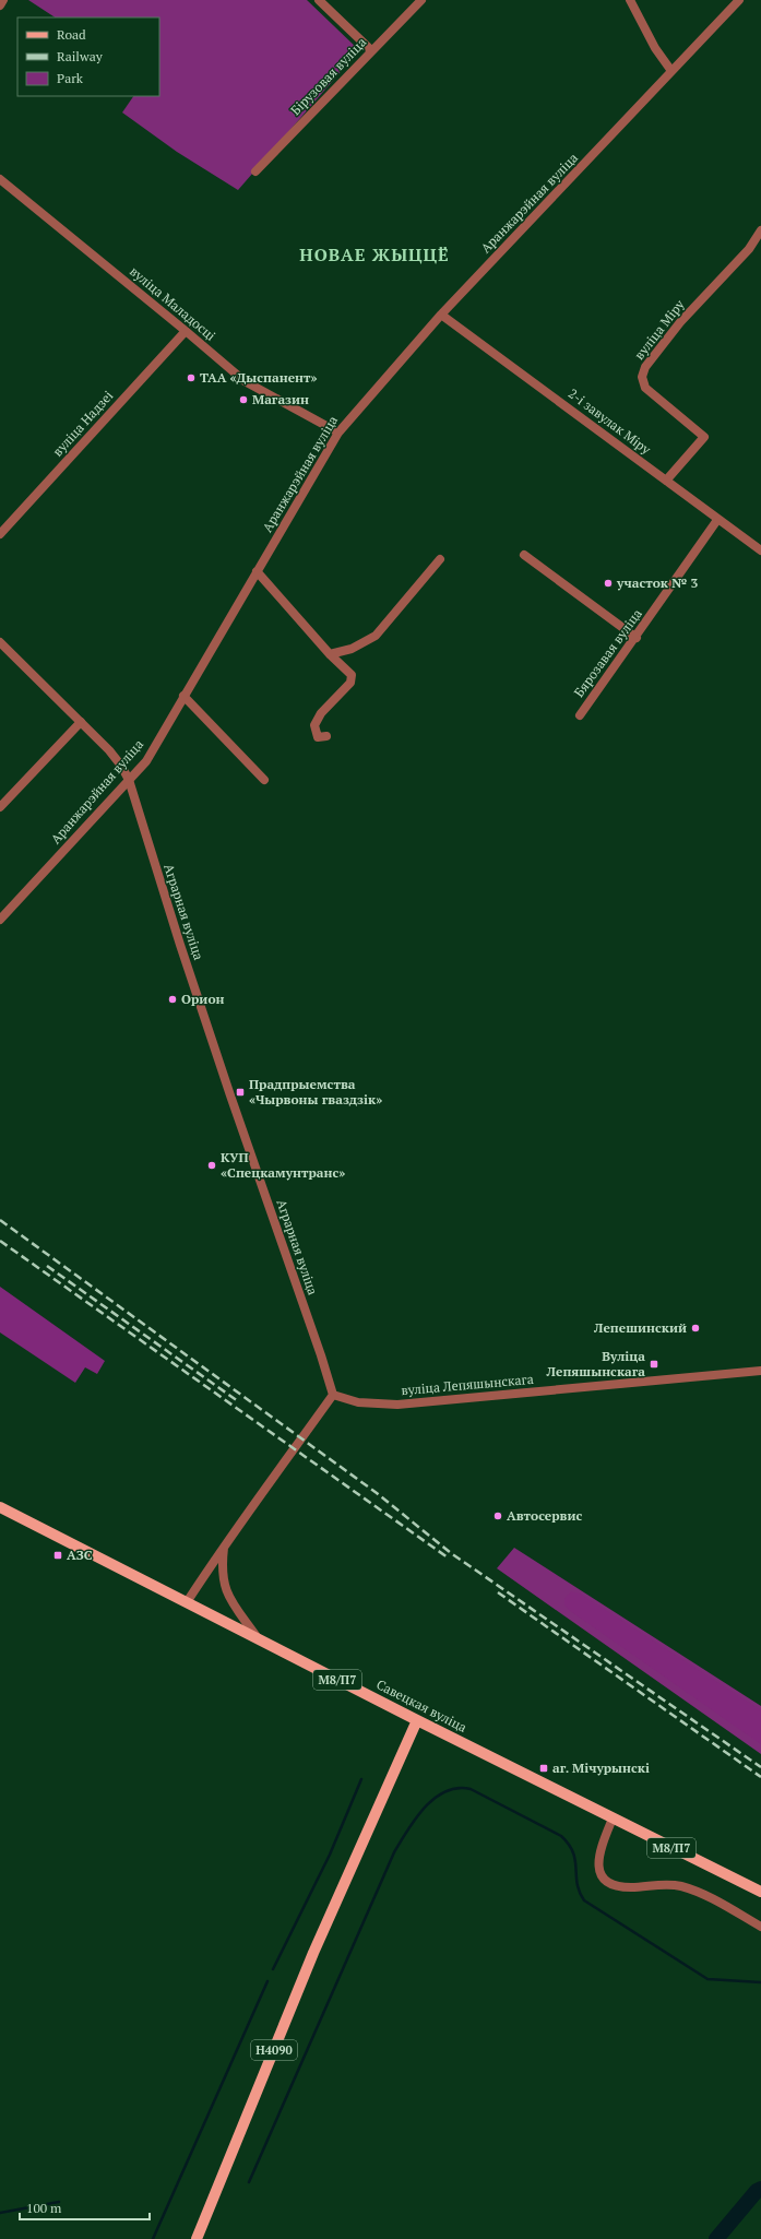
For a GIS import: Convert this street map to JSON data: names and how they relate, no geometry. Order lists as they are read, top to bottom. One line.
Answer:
{"streets":{"main road":["М8/П7","Савецкая вуліца","Н4090"],"street":["Бірузовая вуліца","Аранжарэйная вуліца","вуліца Маладосці","вуліца Міру","2-і завулак Міру","вуліца Надзеі","Бярозавая вуліца","Аграрная вуліца","вуліца Лепяшынскага"]},"crossings":[["Аранжарэйная вуліца","вуліца Маладосці"],["Аранжарэйная вуліца","2-і завулак Міру"],["Аранжарэйная вуліца","Аграрная вуліца"],["вуліца Маладосці","вуліца Надзеі"],["вуліца Міру","2-і завулак Міру"],["2-і завулак Міру","Бярозавая вуліца"],["Аграрная вуліца","вуліца Лепяшынскага"],["Савецкая вуліца","Н4090"]],"districts":["НОВАЕ ЖЫЦЦЁ"],"places":{"other":["ТАА «Дыспанент»","Магазин","участок № 3","Орион","КУП «Спецкамунтранс»","Лепешинский","Автосервис"],"transit":["Прадпрыемства «Чырвоны гваздзік»","Вуліца Лепяшынскага","АЗС","аг. Мічурынскі"]},"legend":["Road","Railway","Park"],"scale_bar":"100 m"}
